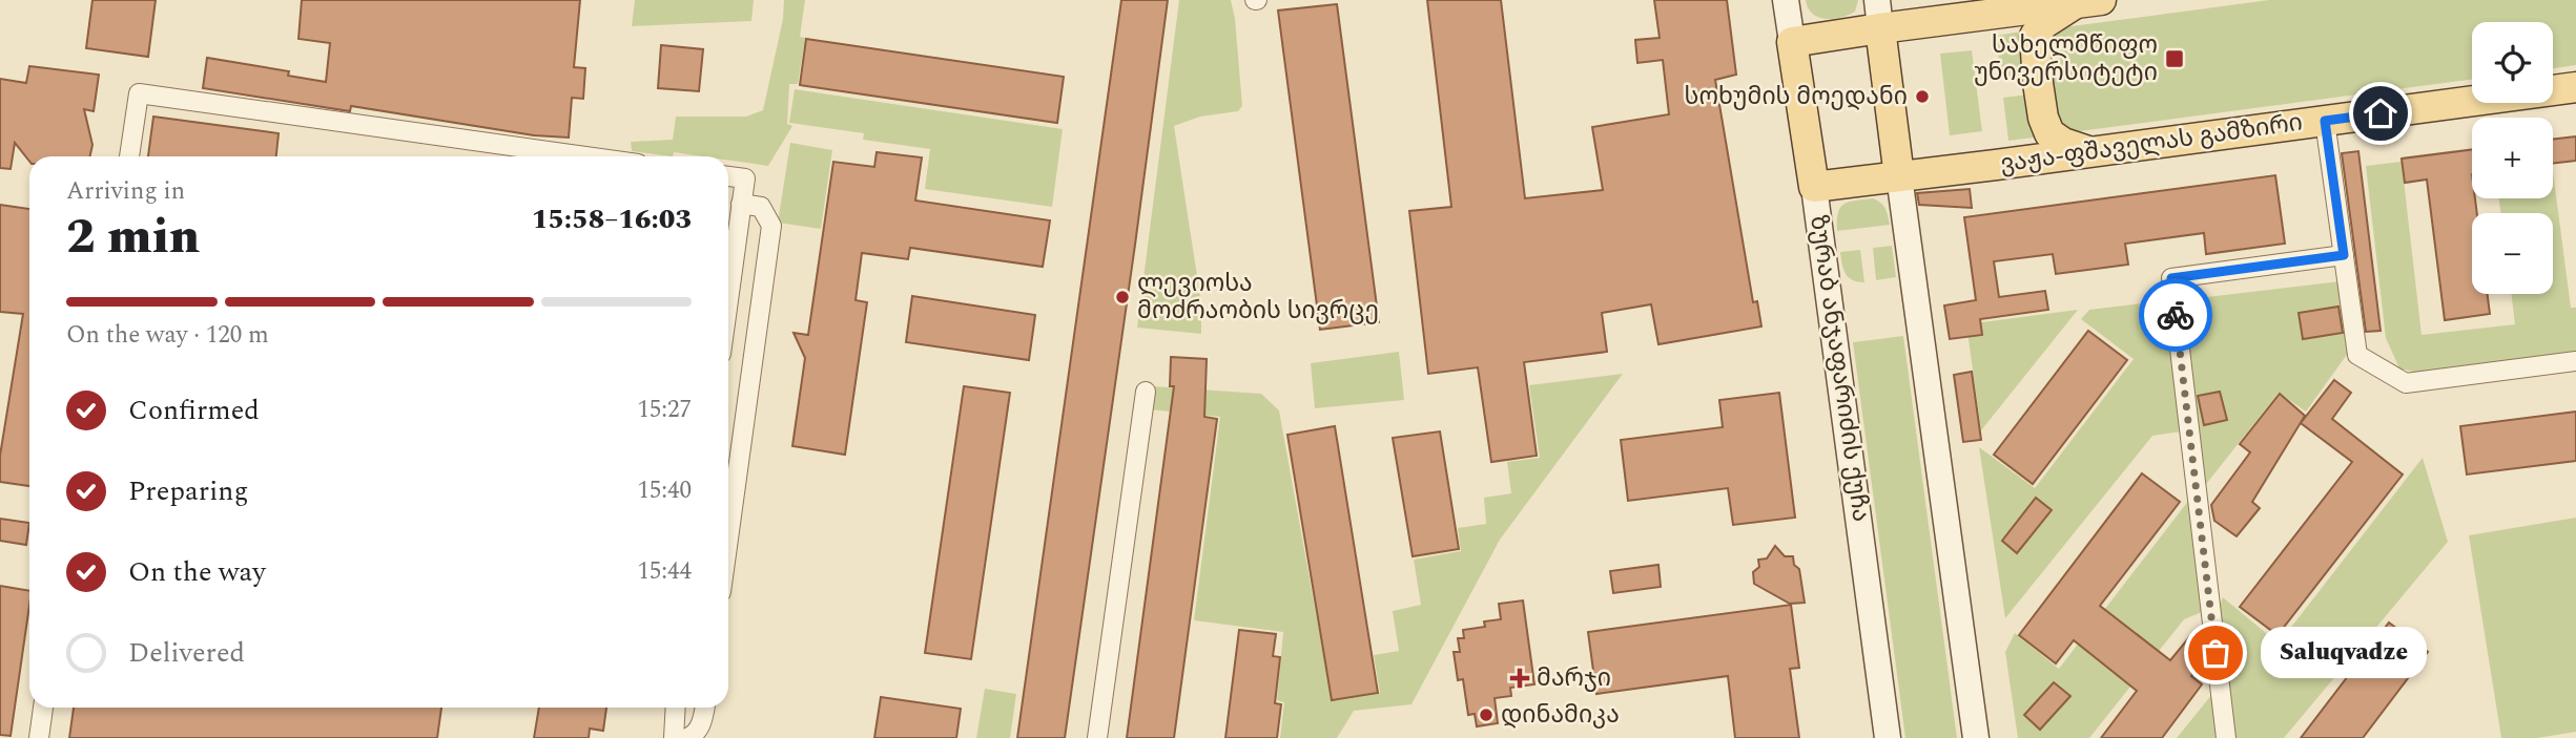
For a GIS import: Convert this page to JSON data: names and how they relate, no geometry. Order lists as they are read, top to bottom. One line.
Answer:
{"streets":{"main road":["ვაჟა-ფშაველას გამზირი","ზურაბ ანჯაფარიძის ქუჩა"]},"crossings":[["ვაჟა-ფშაველას გამზირი","ზურაბ ანჯაფარიძის ქუჩა"]],"places":{"transit":["სახელმწიფო უნივერსიტეტი"],"other":["სოხუმის მოედანი","ლევიოსა მოძრაობის სივრცე","Saluqvadze","დინამიკა"],"health":["მარჯი"]},"page":{"map_buttons":["+","−"],"heading":["2 min","Arriving in","15:58–16:03"],"bar":"On the way · 120 m","list":[["Confirmed","15:27"],["Preparing","15:40"],["On the way","15:44"],"Delivered"],"bubble":"Saluqvadze"}}
